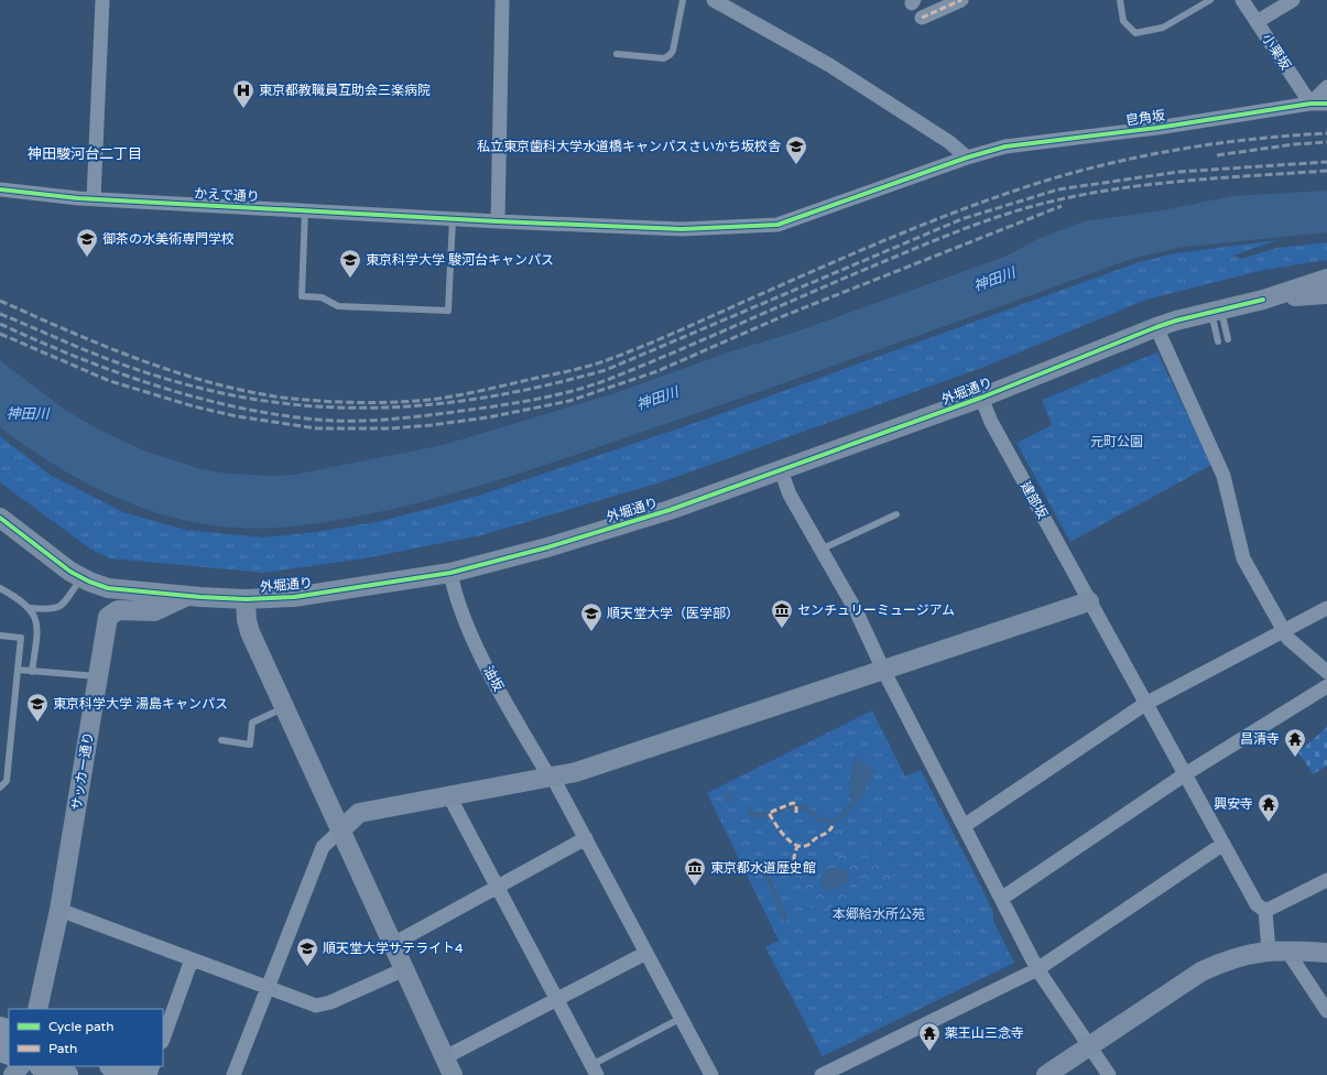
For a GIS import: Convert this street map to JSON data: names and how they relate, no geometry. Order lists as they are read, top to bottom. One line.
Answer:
{"streets":{"street":["小栗坂","皀角坂","かえで通り","外堀通り","建部坂","油坂","サッカー通り"]},"crossings":[["小栗坂","皀角坂"],["皀角坂","かえで通り"],["外堀通り","建部坂"],["外堀通り","油坂"],["外堀通り","サッカー通り"]],"districts":["神田駿河台二丁目"],"water":["神田川"],"parks":["元町公園","本郷給水所公苑"],"places":{"hospital":["東京都教職員互助会三楽病院"],"school or university":["私立東京歯科大学水道橋キャンパスさいかち坂校舎","御茶の水美術専門学校","東京科学大学 駿河台キャンパス","順天堂大学（医学部）","東京科学大学 湯島キャンパス","順天堂大学サテライト4"],"museum":["センチュリーミュージアム","東京都水道歴史館"],"temple":["昌清寺","興安寺","薬王山三念寺"]},"legend":["Cycle path","Path"]}
